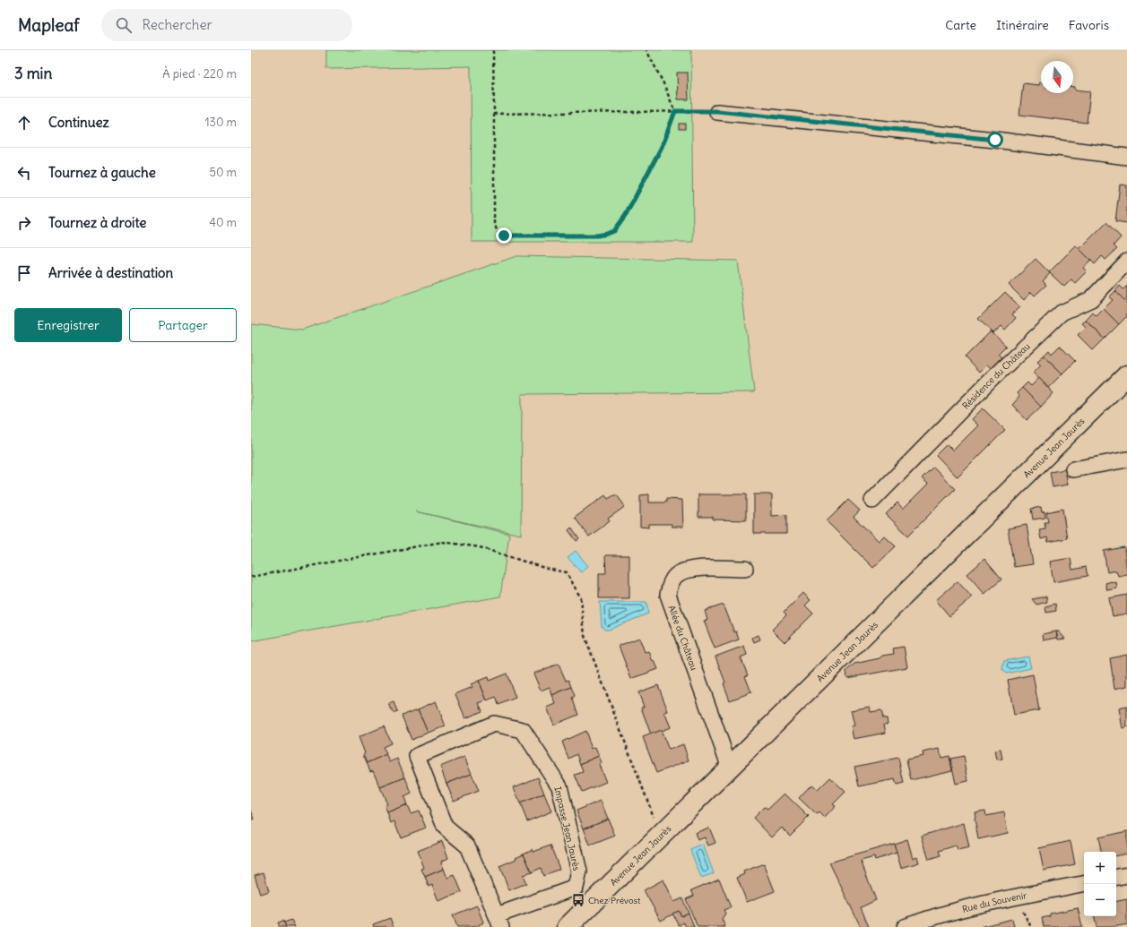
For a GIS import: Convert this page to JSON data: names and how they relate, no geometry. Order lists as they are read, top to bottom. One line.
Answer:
{"streets":{"main road":["Avenue Jean Jaurès"],"street":["Résidence du Château","Allée du Château","Impasse Jean Jaurès","Rue du Souvenir"]},"crossings":[["Avenue Jean Jaurès","Allée du Château"]],"places":{"bus stop":["Chez Prévost"]},"north":"bottom","page":{"header":"Mapleaf","search":"Rechercher","nav":["Carte","Itinéraire","Favoris"],"heading":["3 min","À pied · 220 m"],"list":[["Continuez","130 m"],["Tournez à gauche","50 m"],["Tournez à droite","40 m"],"Arrivée à destination"],"buttons":["Enregistrer","Partager"],"map_buttons":["+","−"]}}
